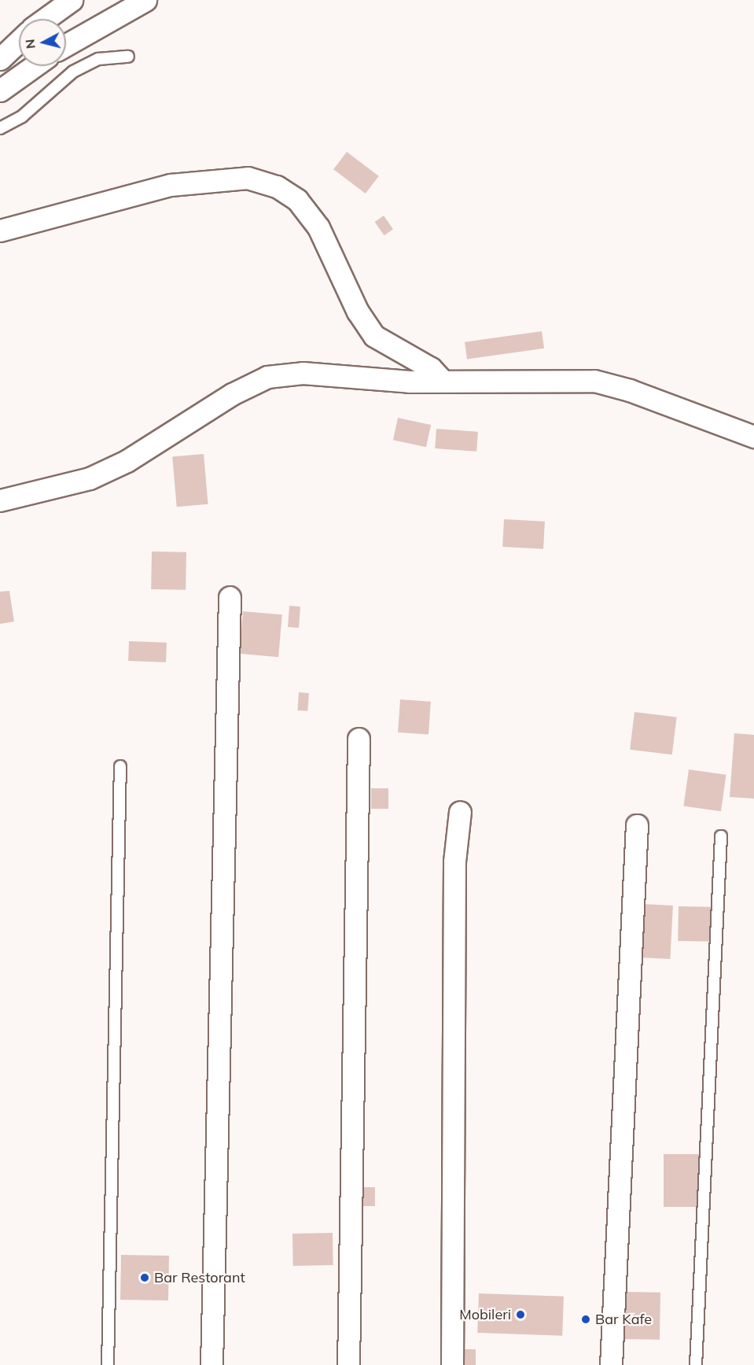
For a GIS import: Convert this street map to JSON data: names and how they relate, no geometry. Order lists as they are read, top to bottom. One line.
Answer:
{"places":["Bar Restorant","Mobileri","Bar Kafe"],"north":"left"}
